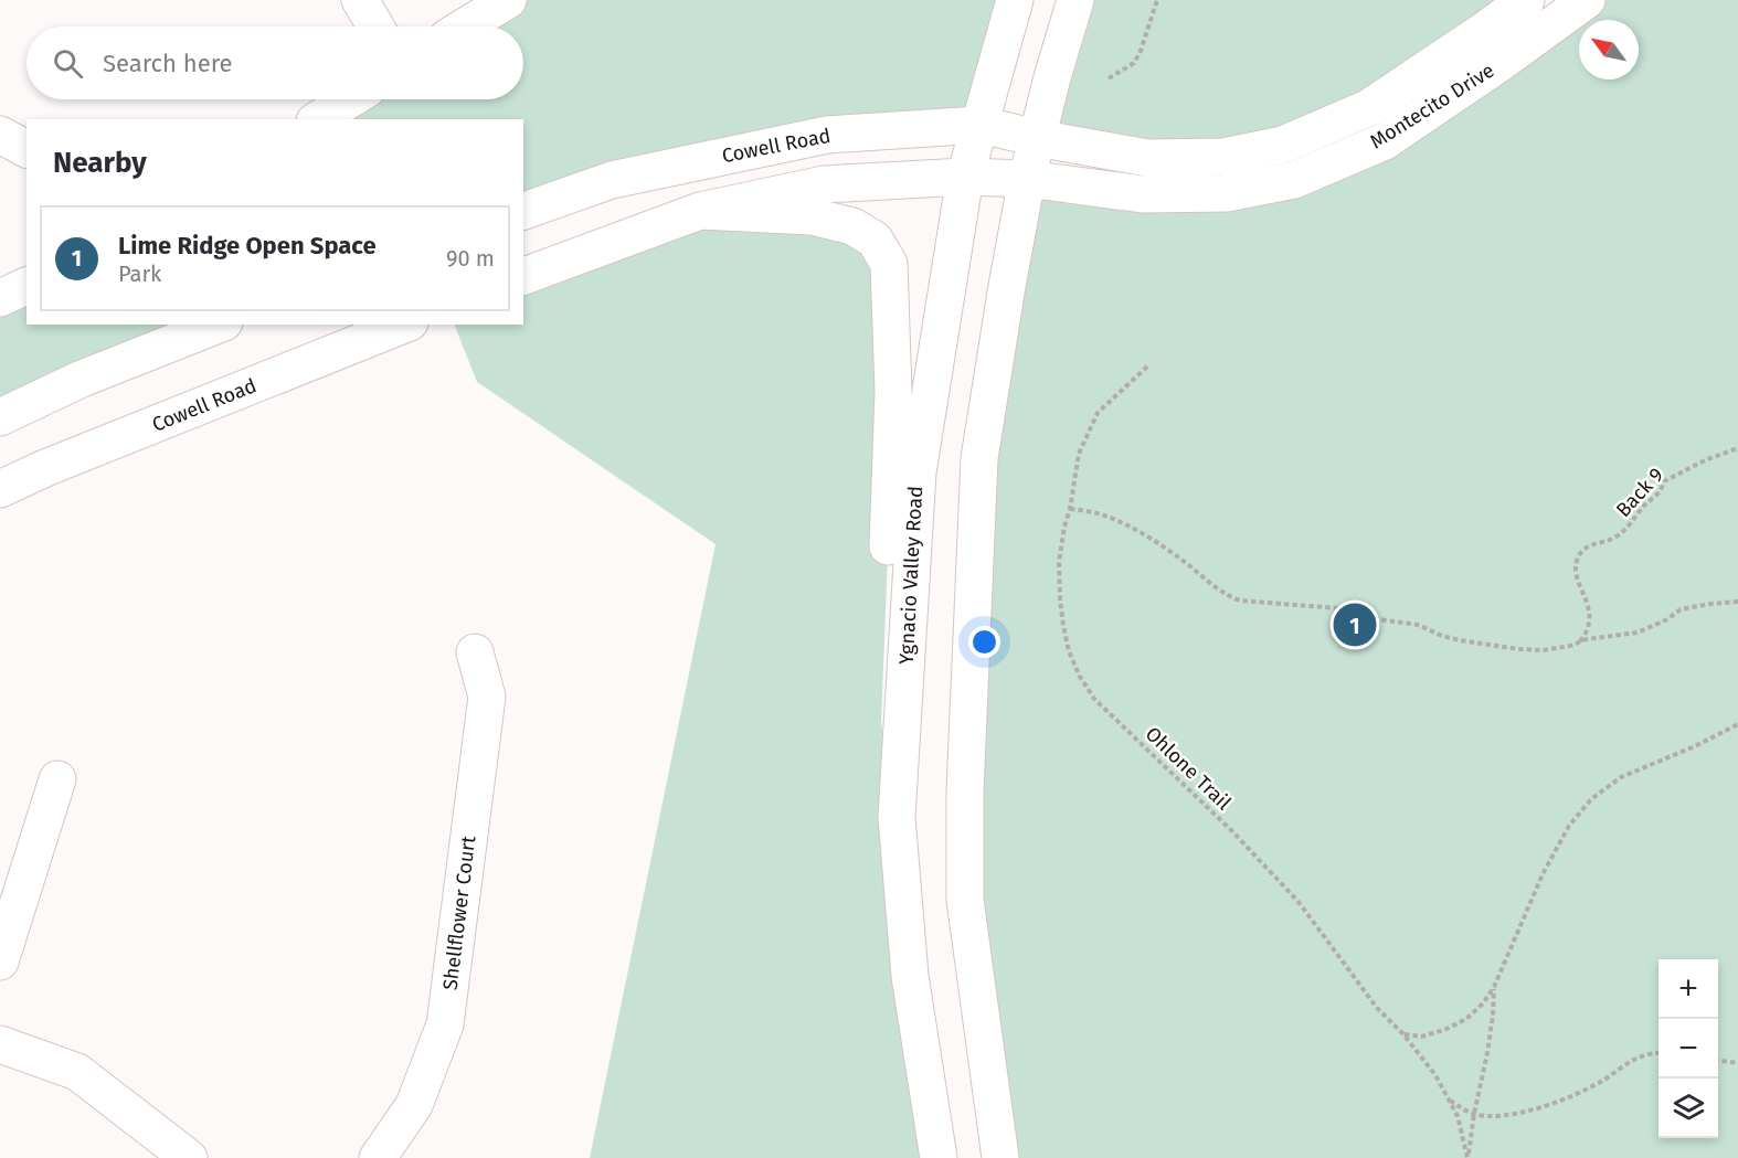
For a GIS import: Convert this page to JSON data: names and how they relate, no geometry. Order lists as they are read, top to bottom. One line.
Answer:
{"streets":{"main road":["Montecito Drive","Cowell Road","Ygnacio Valley Road","Shellflower Court"],"path":["Back 9","Ohlone Trail"]},"crossings":[["Montecito Drive","Cowell Road"],["Cowell Road","Ygnacio Valley Road"]],"north":"top left","page":{"search":"Search here","heading":"Nearby","list":[{"mark":"1","name":"Lime Ridge Open Space","note":"Park","value":"90 m"}],"pins":"1","map_buttons":["+","−"]}}
